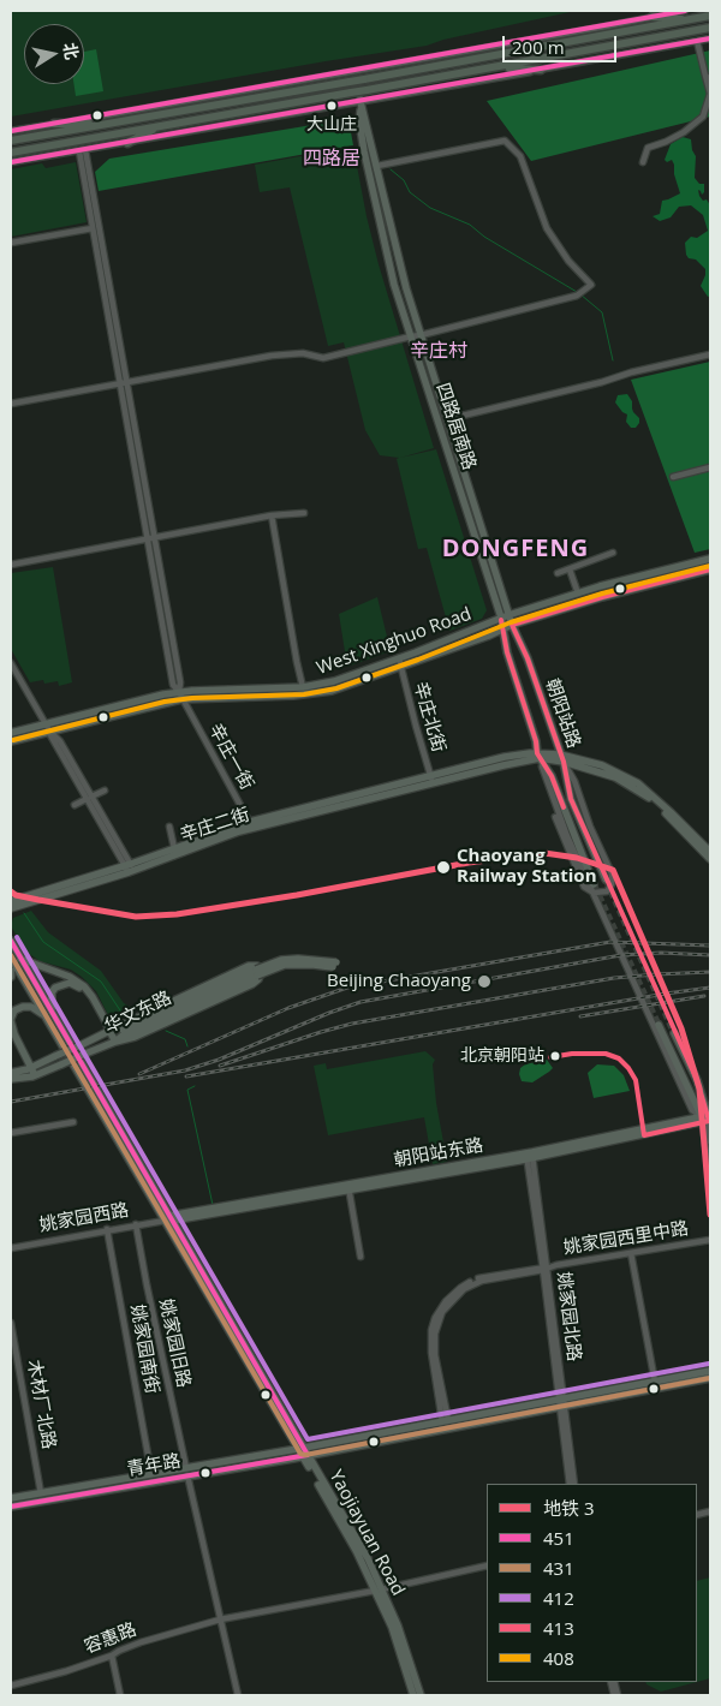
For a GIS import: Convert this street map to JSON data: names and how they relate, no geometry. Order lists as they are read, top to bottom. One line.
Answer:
{"streets":{"main road":["四路居南路","West Xinghuo Road","朝阳站路","辛庄二街","华文东路","朝阳站东路","青年路","Yaojiayuan Road"],"street":["辛庄北街","辛庄一街","姚家园西路","姚家园西里中路","姚家园北路","姚家园旧路","姚家园南街","木材厂北路","容惠路"]},"crossings":[["四路居南路","West Xinghuo Road"],["四路居南路","朝阳站路"],["West Xinghuo Road","朝阳站路"],["West Xinghuo Road","辛庄北街"],["West Xinghuo Road","辛庄一街"],["朝阳站路","辛庄二街"],["辛庄北街","辛庄二街"],["辛庄一街","辛庄二街"],["朝阳站东路","姚家园西路"],["朝阳站东路","姚家园北路"],["朝阳站东路","Yaojiayuan Road"],["姚家园西路","姚家园旧路"],["姚家园西路","姚家园南街"],["姚家园西路","Yaojiayuan Road"],["姚家园西里中路","姚家园北路"],["姚家园西里中路","青年路"],["姚家园北路","青年路"],["姚家园旧路","青年路"],["姚家园旧路","容惠路"],["姚家园南街","青年路"],["木材厂北路","青年路"],["青年路","Yaojiayuan Road"],["Yaojiayuan Road","容惠路"]],"districts":["四路居","辛庄村","DONGFENG"],"places":["大山庄","Chaoyang Railway Station","Beijing Chaoyang","北京朝阳站"],"lines":["transit line 451","transit line 408","transit line 413","metro line 3","transit line 412","transit line 431"],"legend":["地铁 3","451","431","412","413","408"],"scale_bar":"200 m","north":"right"}
